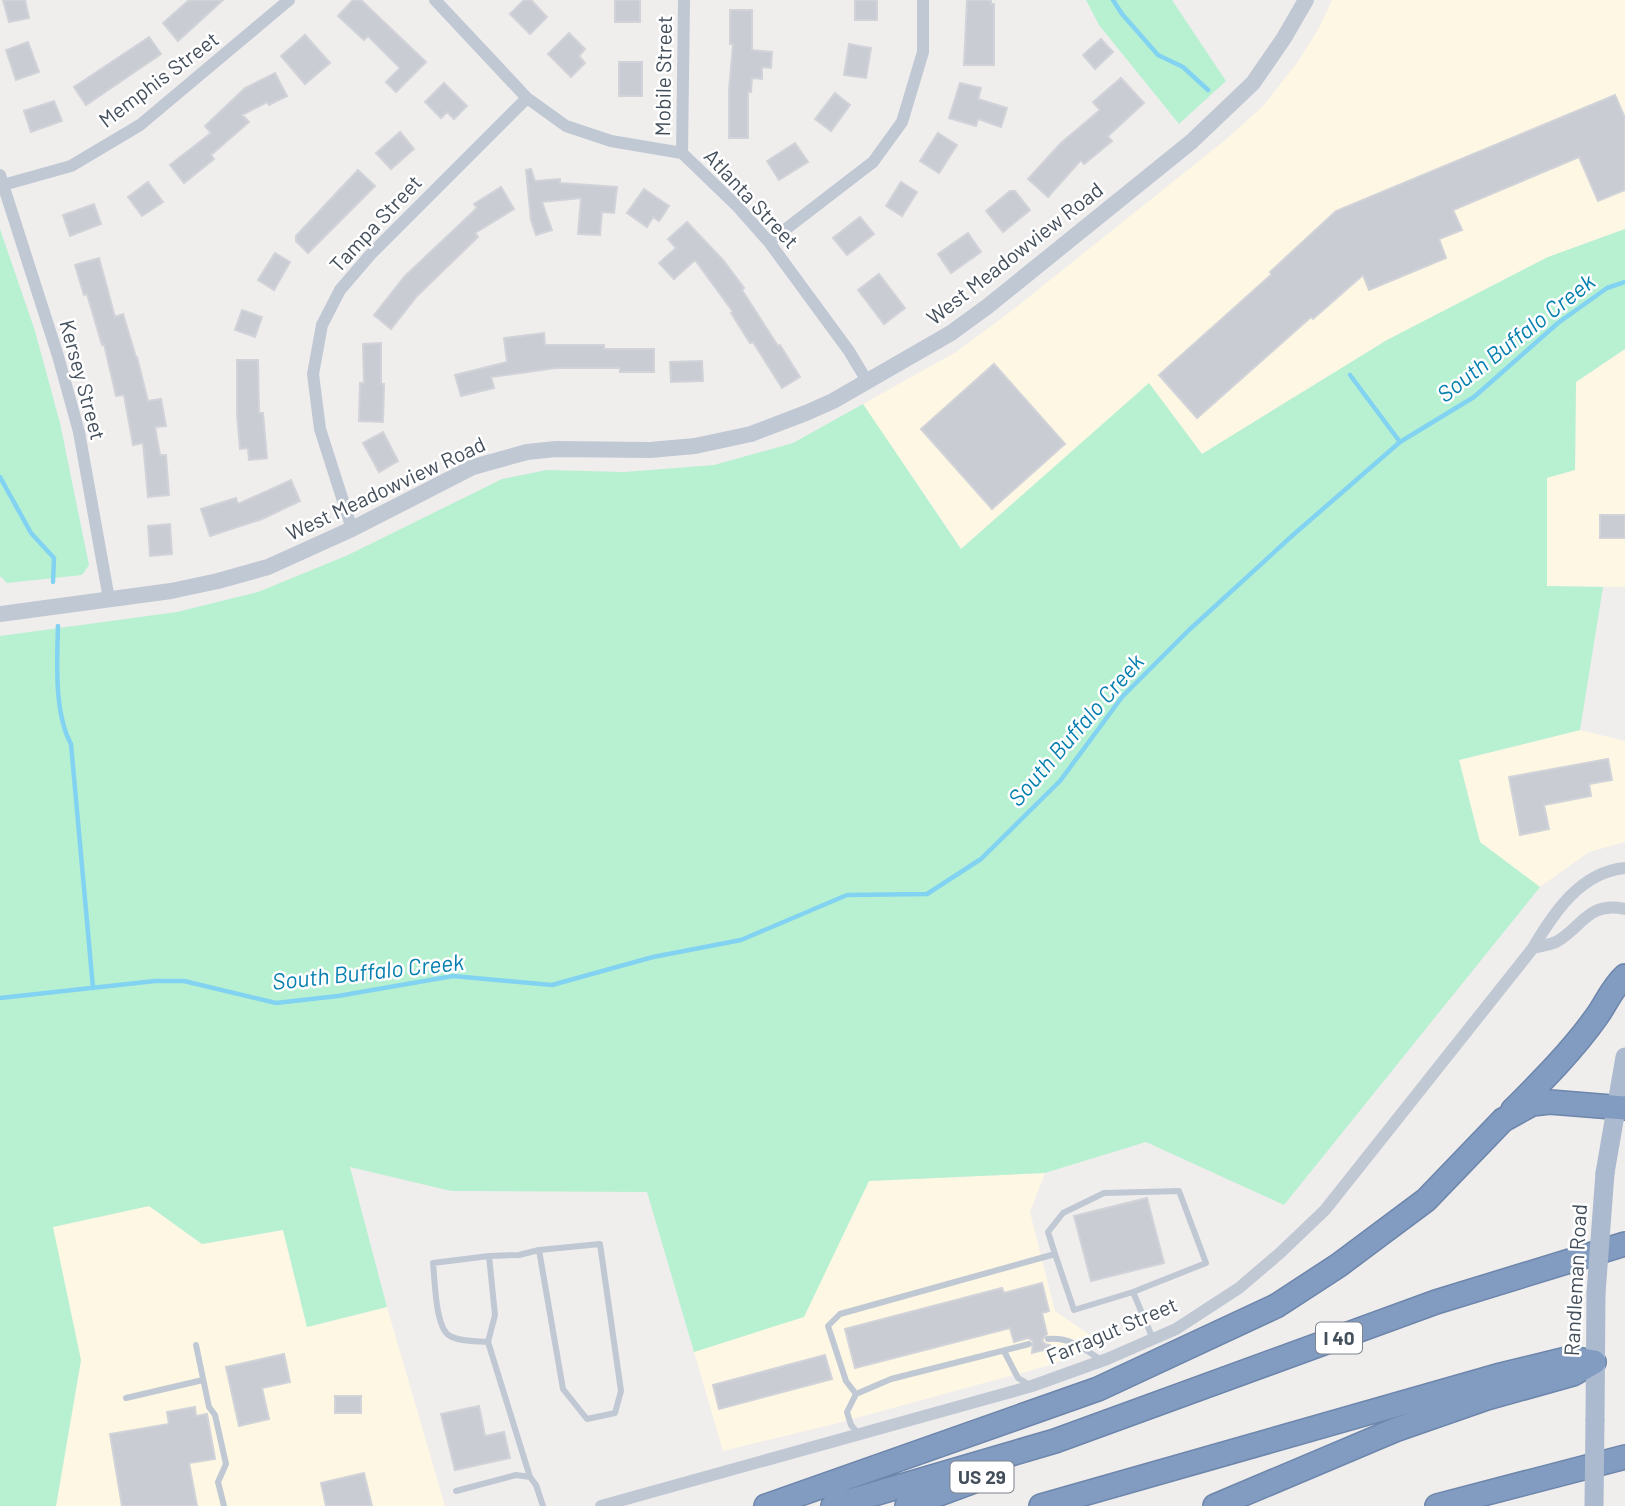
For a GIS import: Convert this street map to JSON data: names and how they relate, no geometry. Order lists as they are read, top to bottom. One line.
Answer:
{"streets":{"highway":["I 40","US 29"],"main road":["Randleman Road"],"street":["Mobile Street","Memphis Street","Atlanta Street","Tampa Street","West Meadowview Road","Kersey Street","Farragut Street"]},"crossings":[["Mobile Street","Atlanta Street"],["Memphis Street","Kersey Street"],["Atlanta Street","Tampa Street"],["Atlanta Street","West Meadowview Road"],["Tampa Street","West Meadowview Road"],["West Meadowview Road","Kersey Street"],["I 40","US 29"]],"water":["South Buffalo Creek"]}
